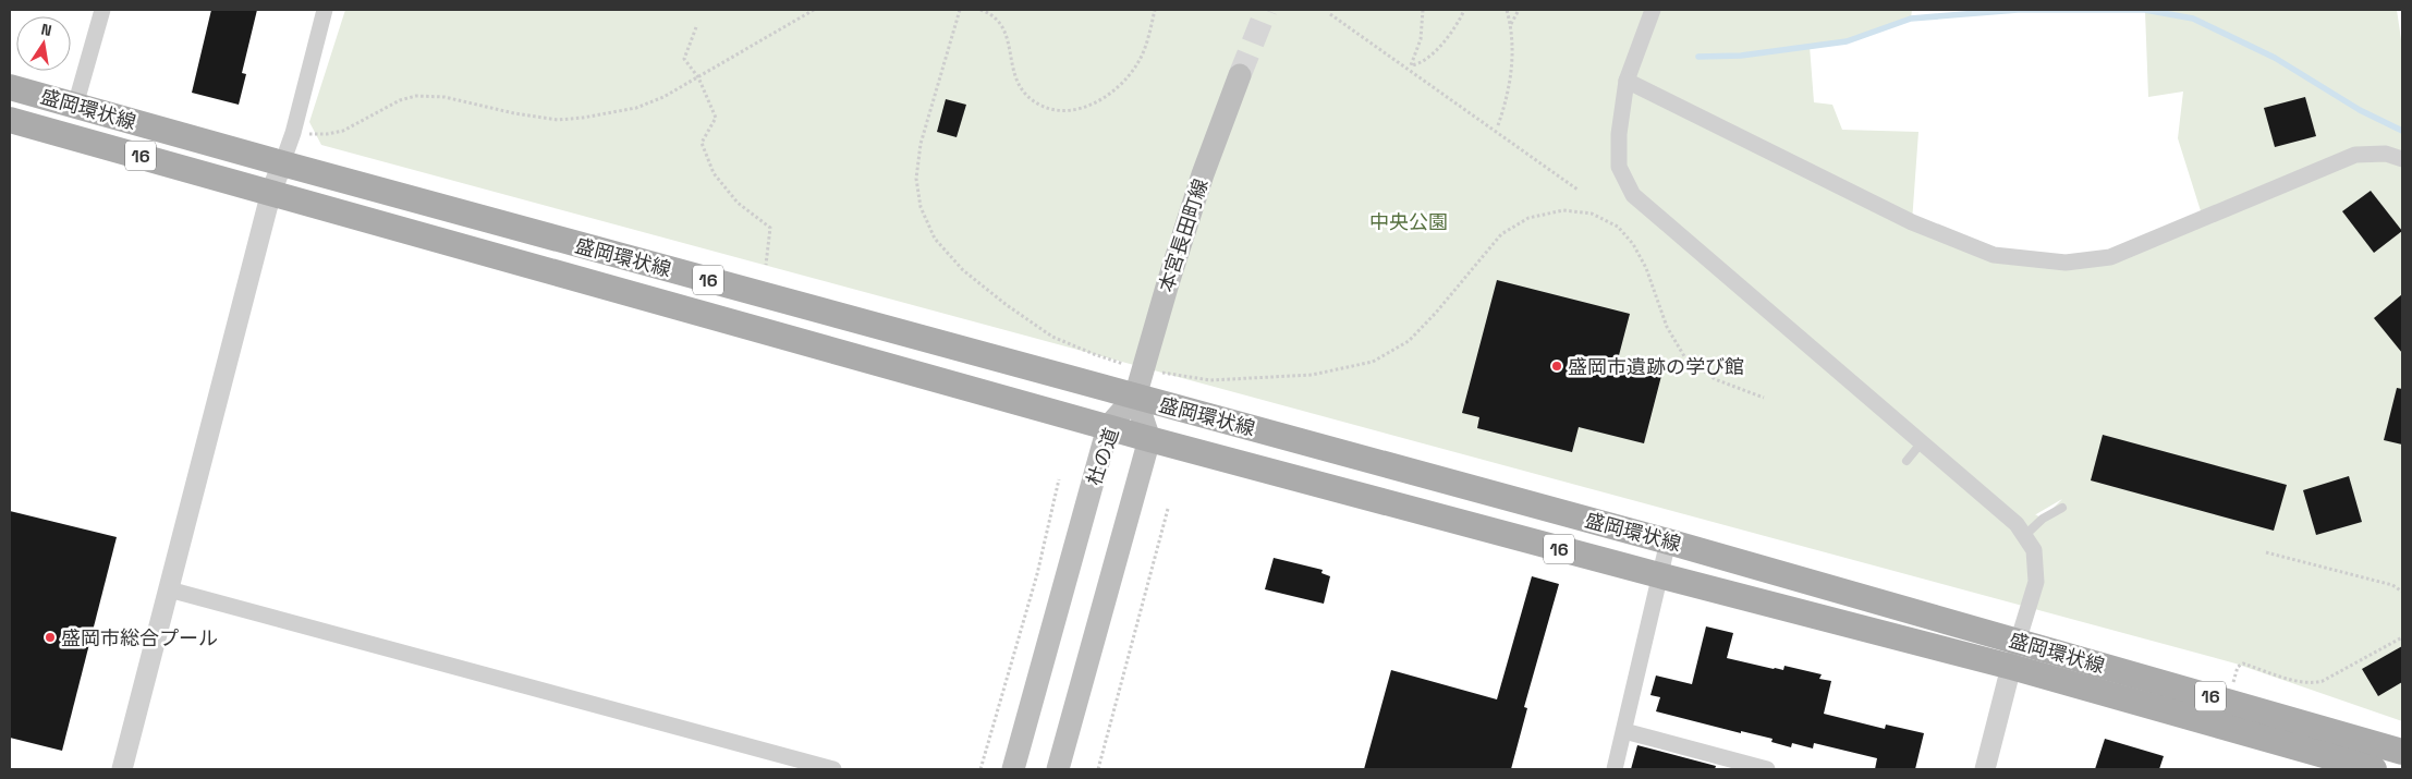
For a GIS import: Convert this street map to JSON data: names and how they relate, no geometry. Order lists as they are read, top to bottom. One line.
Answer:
{"streets":{"main road":["盛岡環状線","16","本宮長田町線","杜の道"]},"crossings":[["盛岡環状線","本宮長田町線"],["盛岡環状線","杜の道"],["本宮長田町線","杜の道"]],"parks":["中央公園"],"places":["盛岡市遺跡の学び館","盛岡市総合プール"],"north":"top"}
